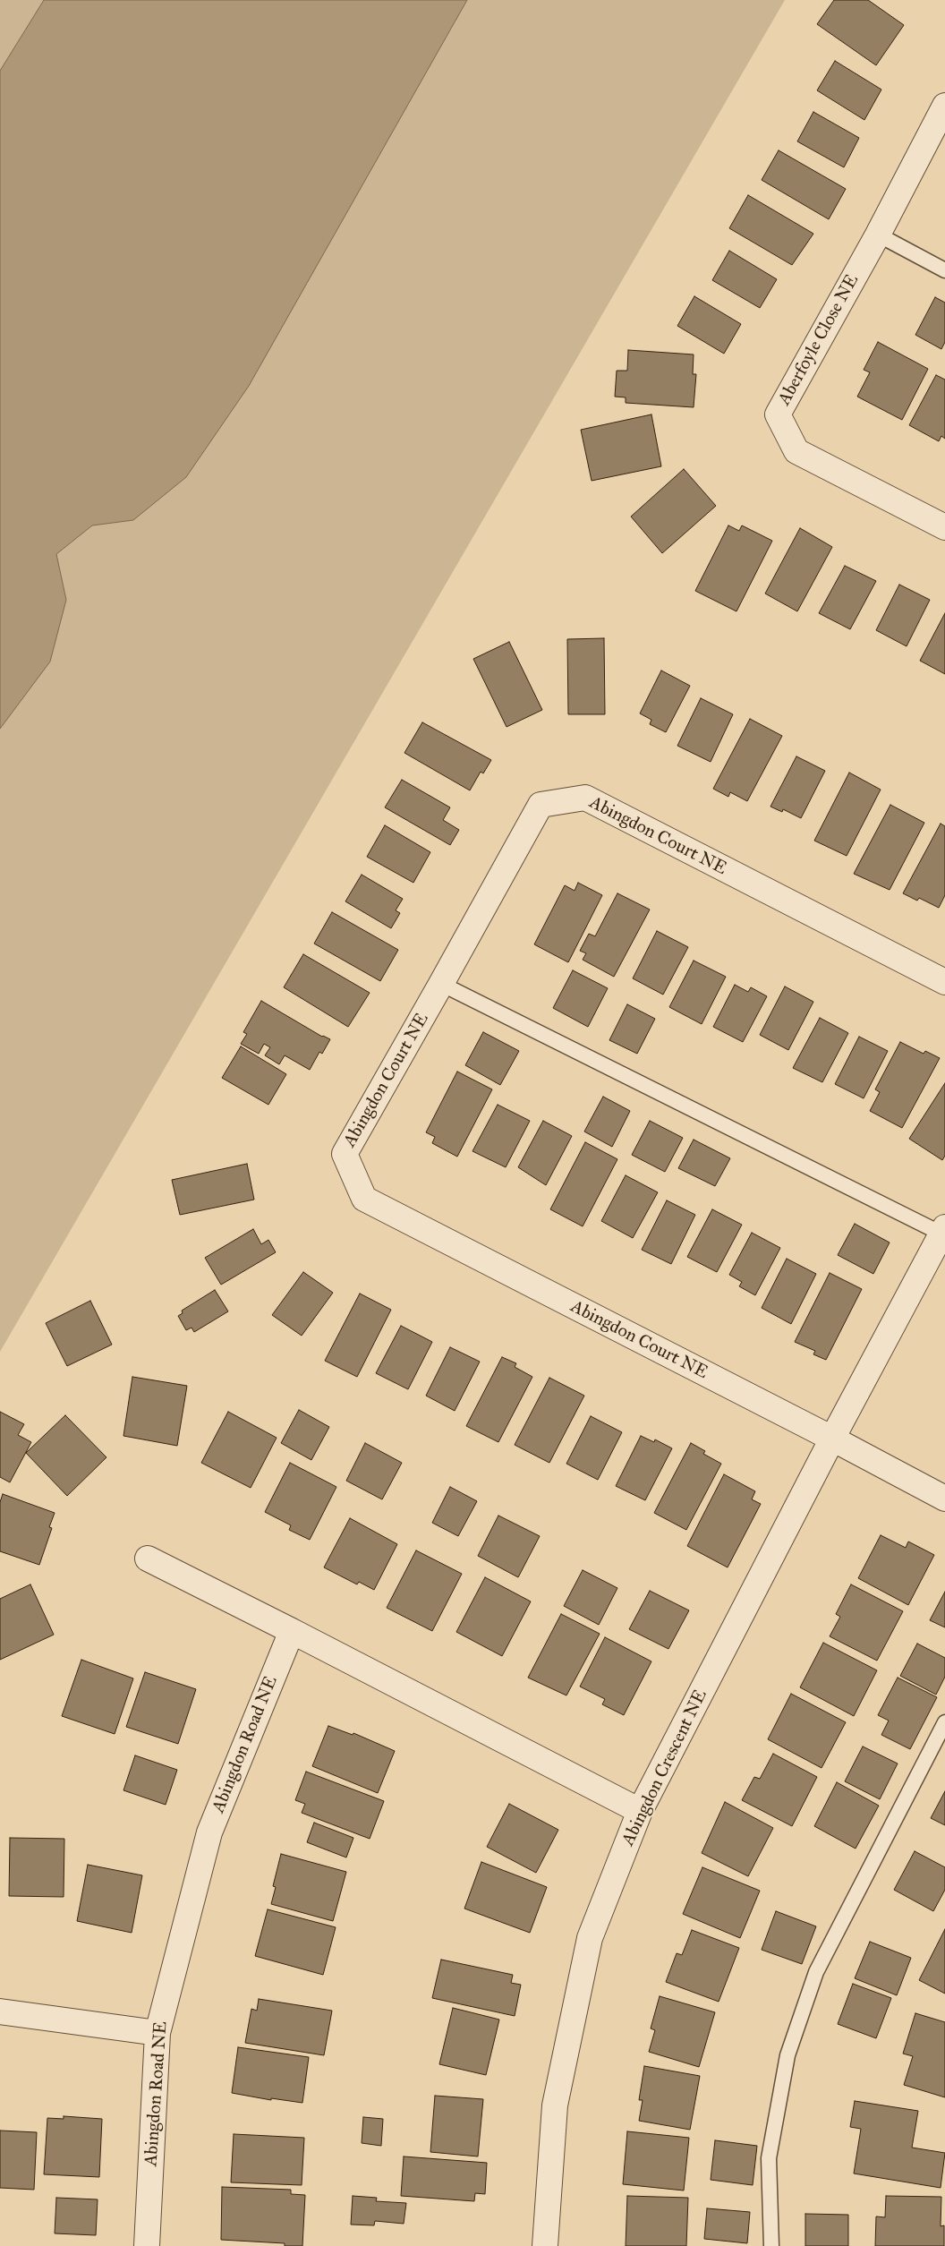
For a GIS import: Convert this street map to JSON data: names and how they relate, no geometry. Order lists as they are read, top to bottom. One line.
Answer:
{"streets":{"street":["Aberfoyle Close NE","Abingdon Court NE","Abingdon Road NE","Abingdon Crescent NE"]},"crossings":[["Abingdon Court NE","Abingdon Crescent NE"]]}
